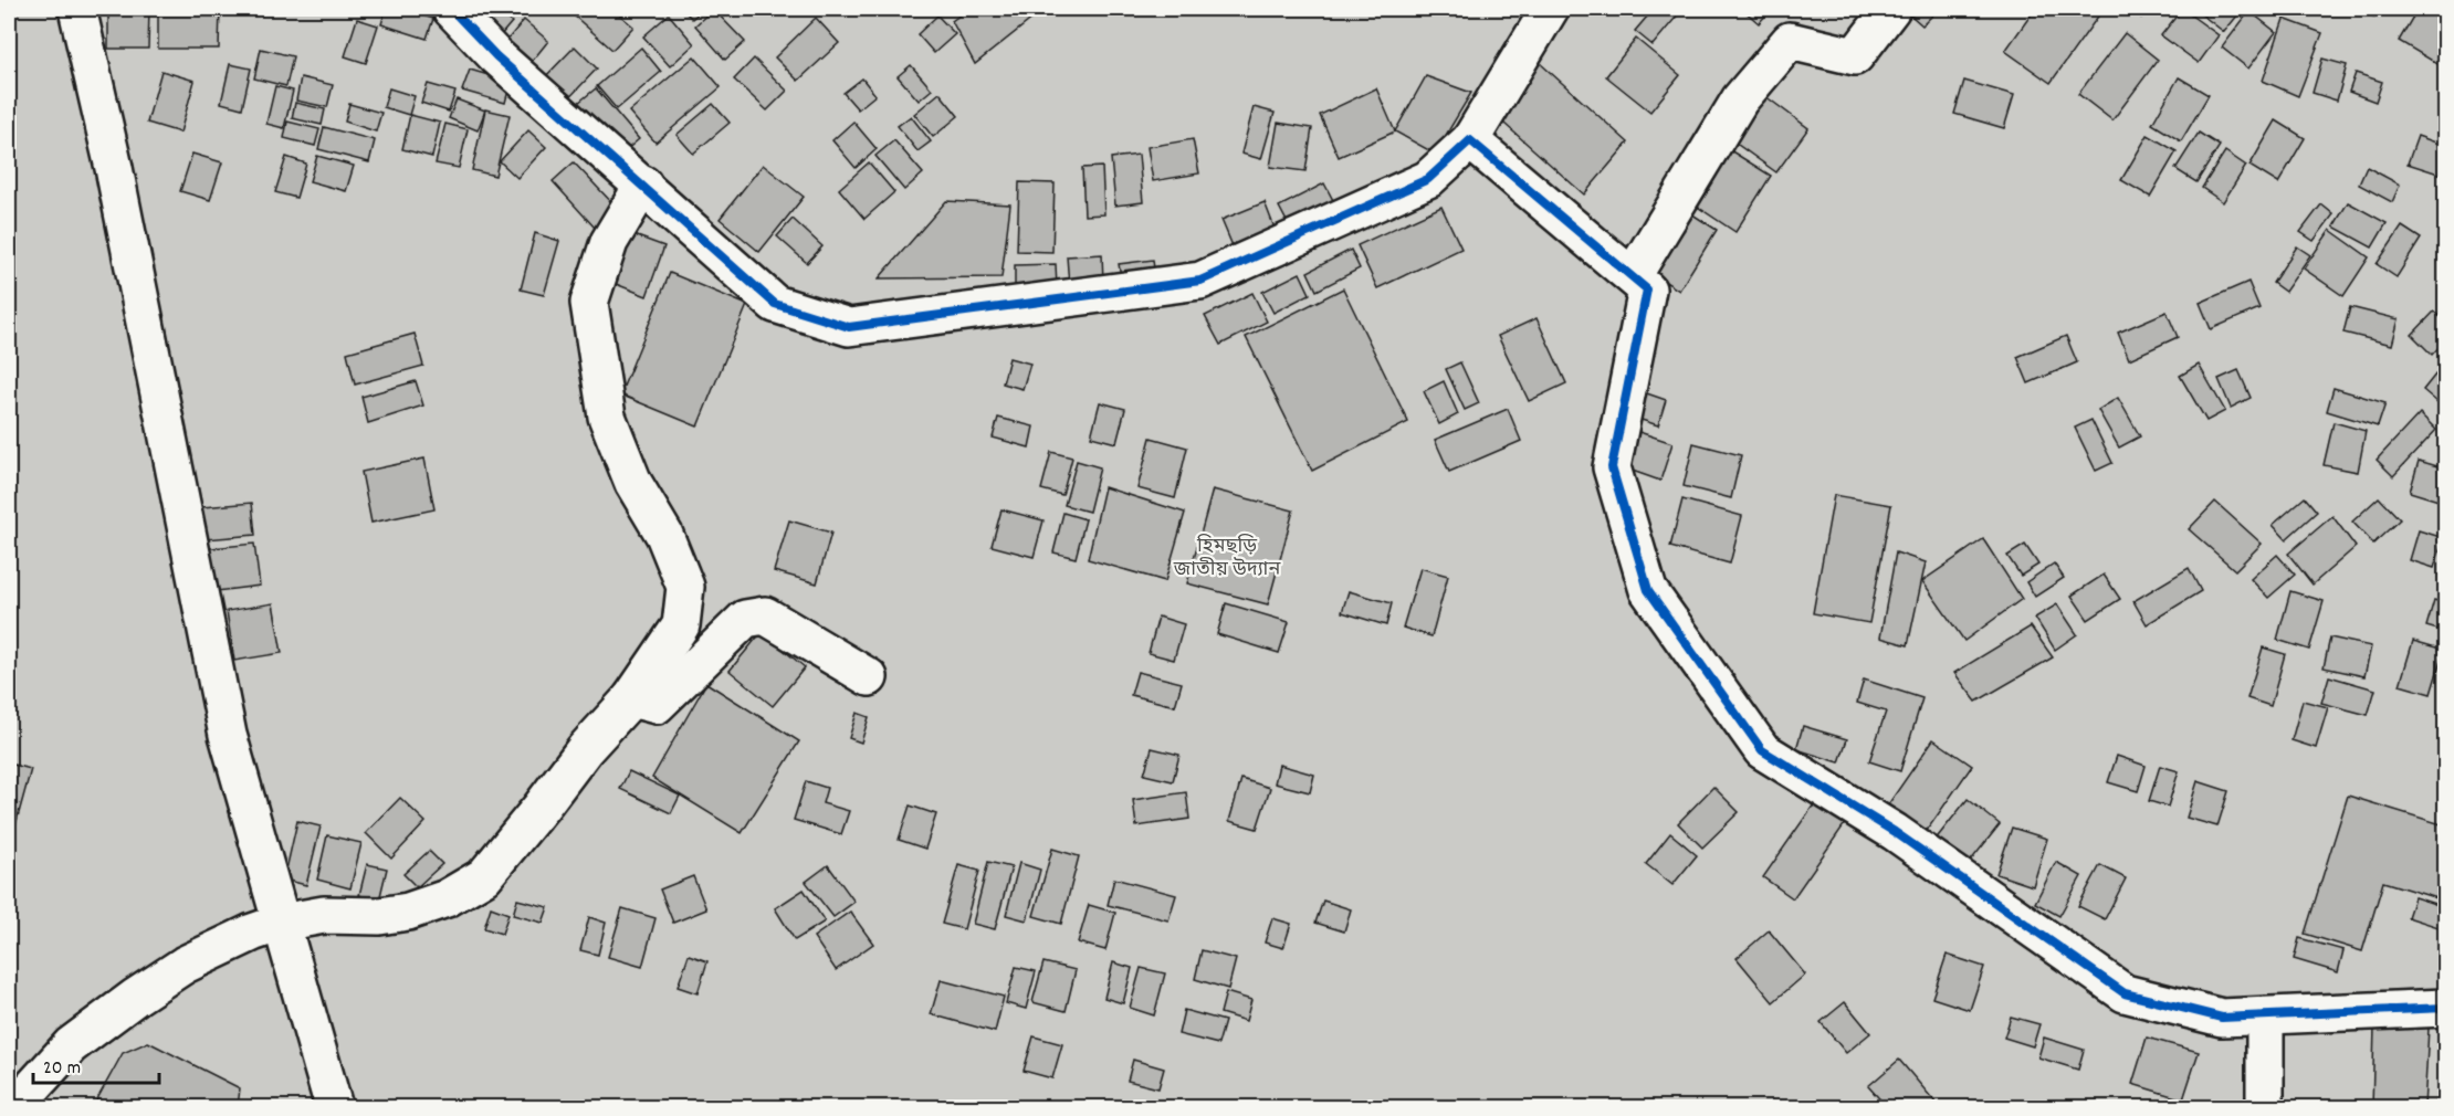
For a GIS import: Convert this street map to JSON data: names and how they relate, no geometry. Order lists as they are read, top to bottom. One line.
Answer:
{"parks":["হিমছড়ি জাতীয় উদ্যান"],"scale_bar":"20 m"}
